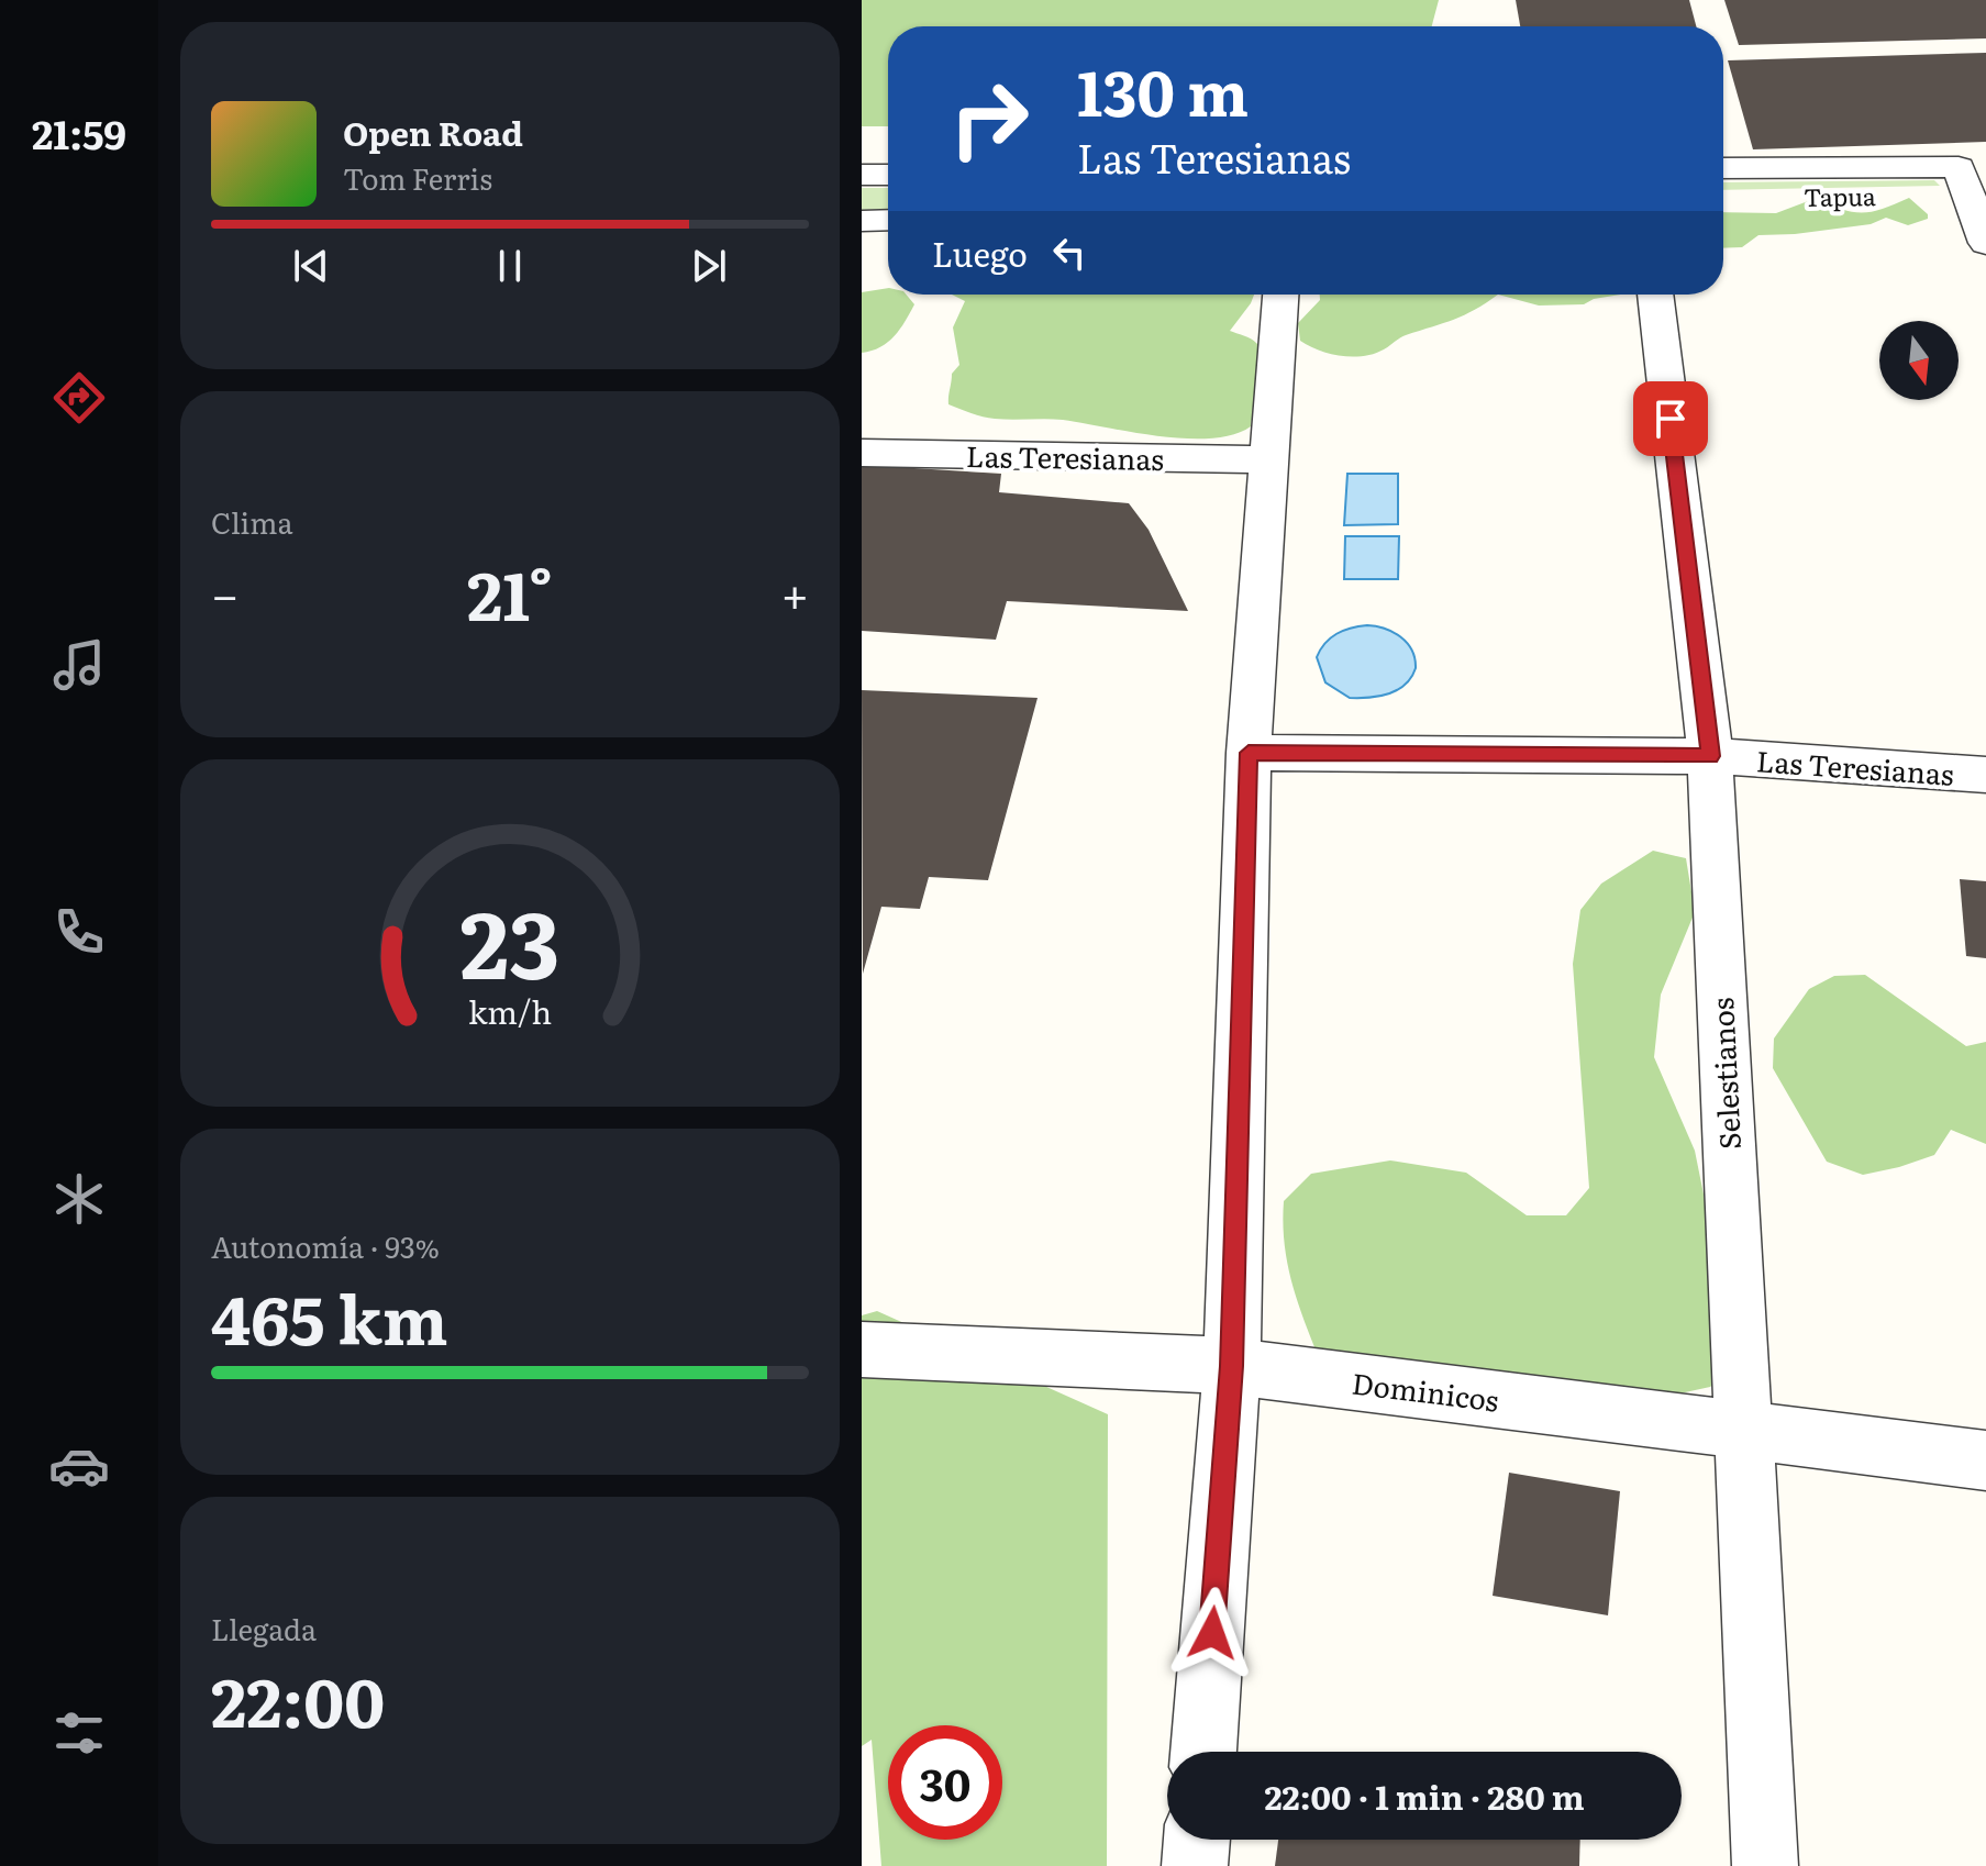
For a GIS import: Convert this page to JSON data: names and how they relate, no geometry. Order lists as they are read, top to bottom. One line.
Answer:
{"streets":{"street":["Tapua","Las Teresianas","Selestianos","Dominicos"]},"crossings":[["Las Teresianas","Selestianos"],["Selestianos","Dominicos"]],"north":"bottom","page":{"tabs":"21:59","turn":["130 m","Las Teresianas"],"song":["Open Road","Tom Ferris"],"then":"Luego","tile":["Clima",["Autonomía · 93%","465 km"],["Llegada","22:00"]],"heat":["−","21°","+"],"limit":"30","trip":"22:00 · 1 min · 280 m","gauge":["23","km/h"]}}
